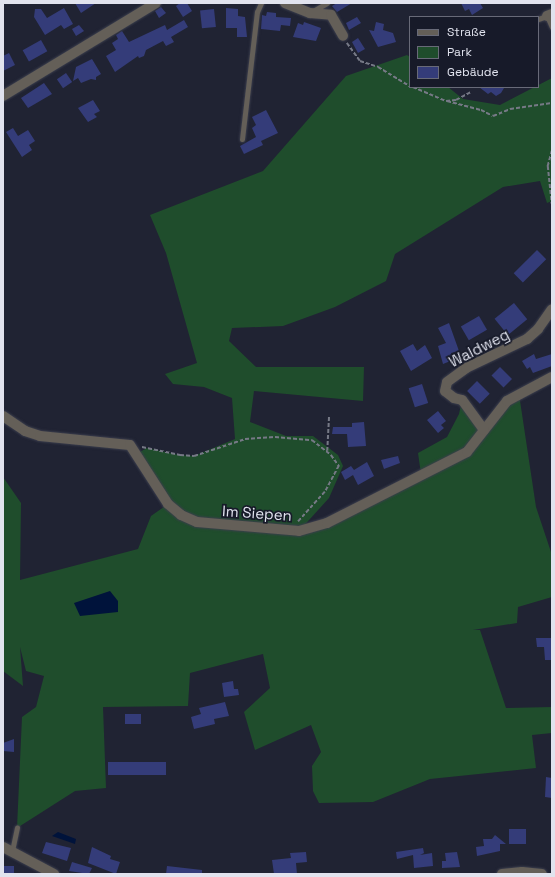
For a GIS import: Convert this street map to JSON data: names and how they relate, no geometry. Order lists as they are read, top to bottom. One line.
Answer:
{"streets":{"street":["Waldweg","Im Siepen"]},"crossings":[["Waldweg","Im Siepen"]],"legend":["Straße","Park","Gebäude"]}
